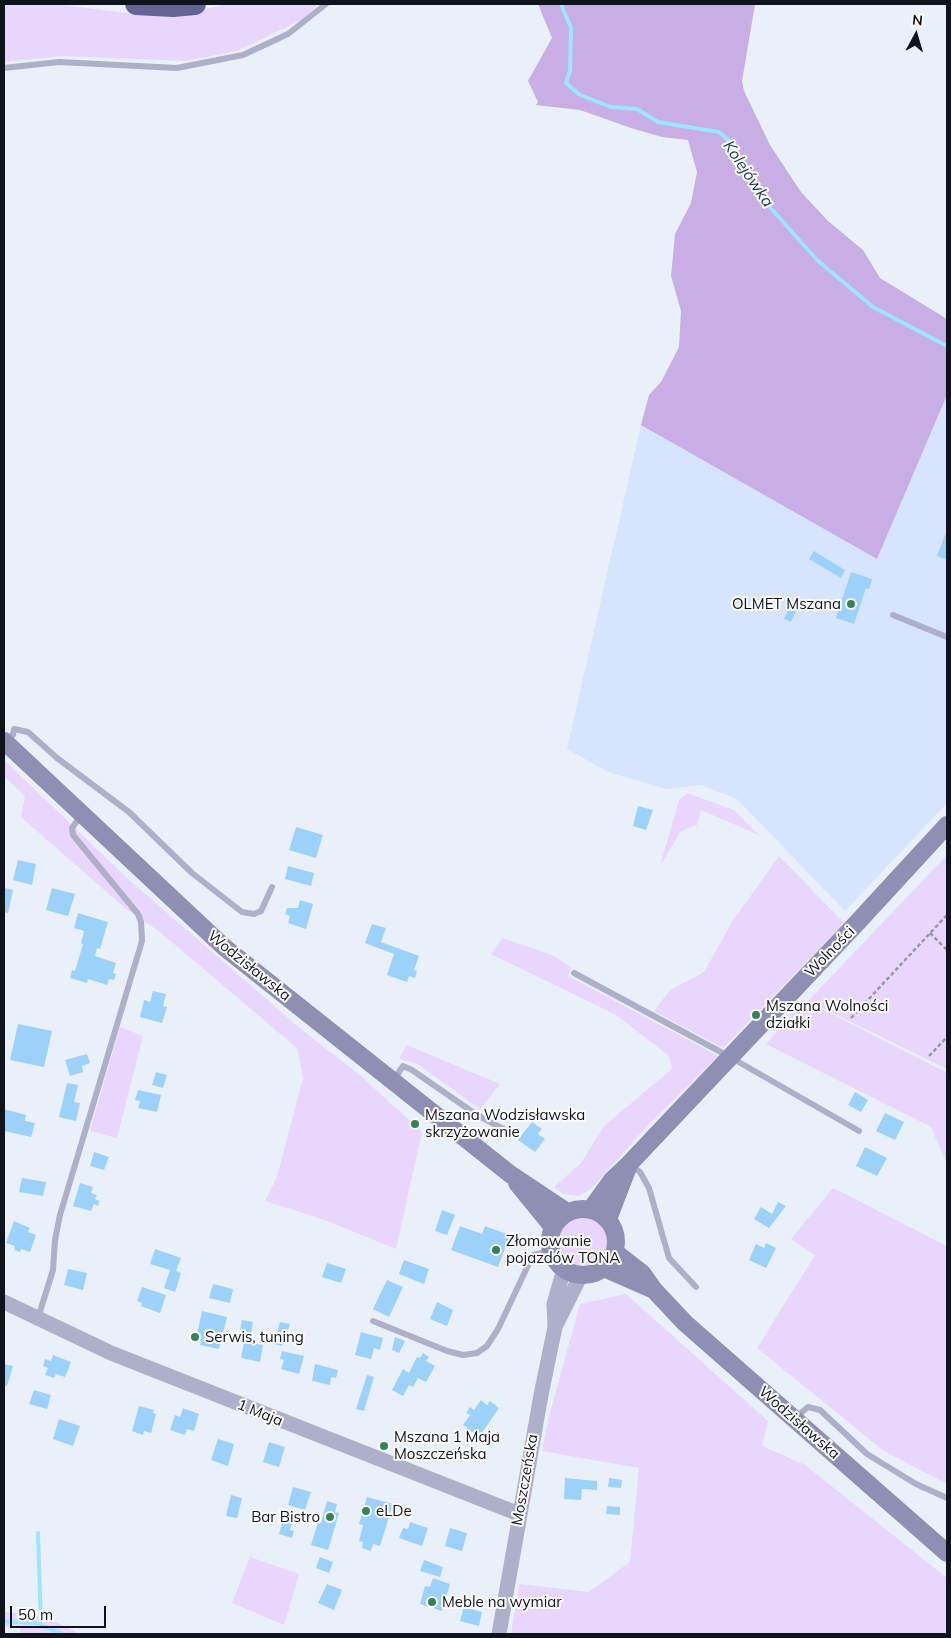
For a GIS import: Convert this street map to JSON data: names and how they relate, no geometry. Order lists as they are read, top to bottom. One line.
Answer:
{"streets":{"main road":["Wolności","Wodzisławska"],"street":["1 Maja","Moszczeńska"]},"crossings":[["Wolności","Wodzisławska"],["Wolności","Moszczeńska"],["Wodzisławska","Moszczeńska"],["1 Maja","Moszczeńska"]],"water":["Kolejówka"],"places":["OLMET Mszana","Mszana Wolności działki","Mszana Wodzisławska skrzyżowanie","Złomowanie pojazdów TONA","Serwis, tuning","Mszana 1 Maja Moszczeńska","eLDe","Bar Bistro","Meble na wymiar"],"scale_bar":"50 m","north":"top"}
